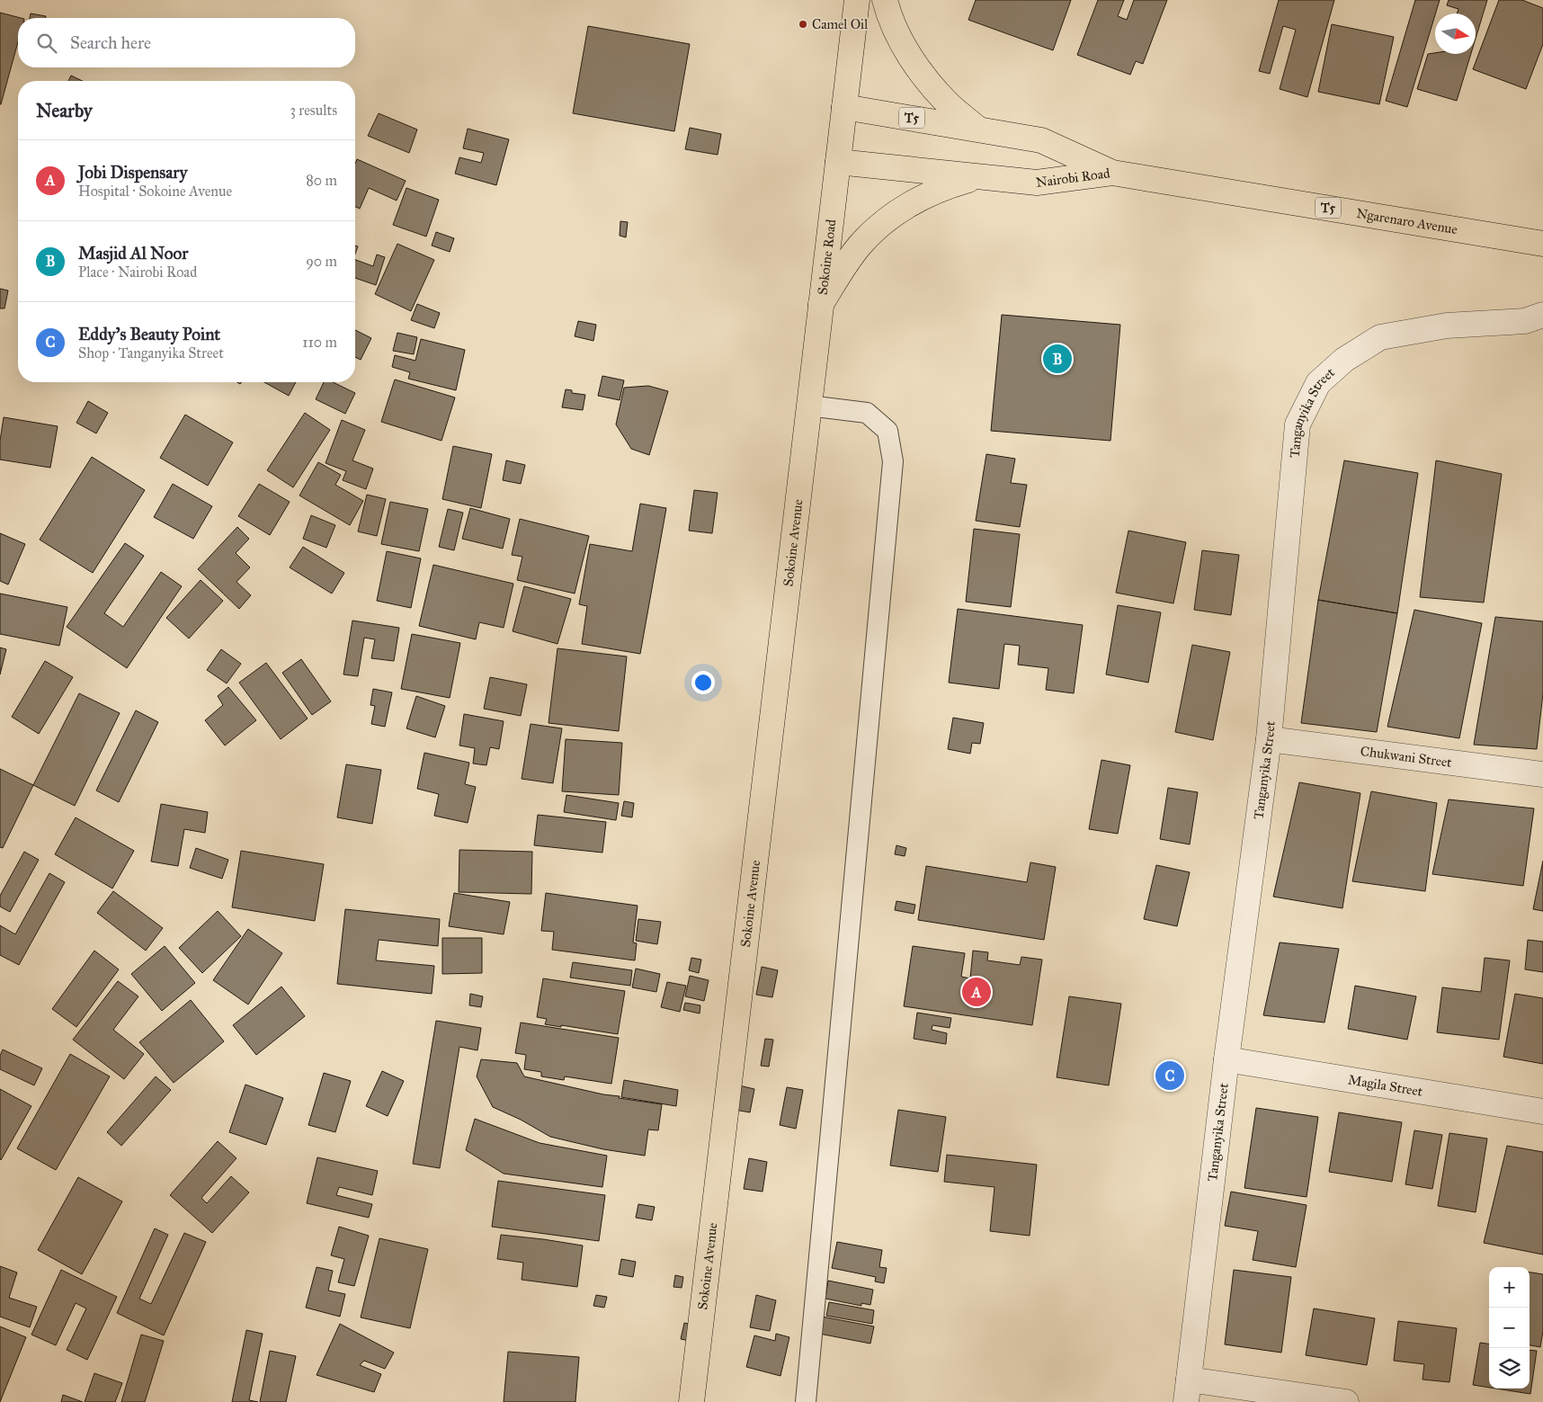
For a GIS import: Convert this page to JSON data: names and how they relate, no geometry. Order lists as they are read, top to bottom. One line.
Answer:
{"streets":{"main road":["T5","Nairobi Road","Ngarenaro Avenue","Sokoine Road","Sokoine Avenue"],"street":["Tanganyika Street","Chukwani Street","Magila Street"]},"crossings":[["Nairobi Road","Ngarenaro Avenue"],["Nairobi Road","Sokoine Road"],["Sokoine Road","Sokoine Avenue"],["Tanganyika Street","Chukwani Street"],["Tanganyika Street","Magila Street"]],"places":["Camel Oil"],"north":"right","page":{"search":"Search here","heading":["Nearby","3 results"],"list":[{"mark":"A","name":"Jobi Dispensary","note":"Hospital · Sokoine Avenue","value":"80 m"},{"mark":"B","name":"Masjid Al Noor","note":"Place · Nairobi Road","value":"90 m"},{"mark":"C","name":"Eddy's Beauty Point","note":"Shop · Tanganyika Street","value":"110 m"}],"pins":["B","A","C"],"map_buttons":["+","−"]}}
